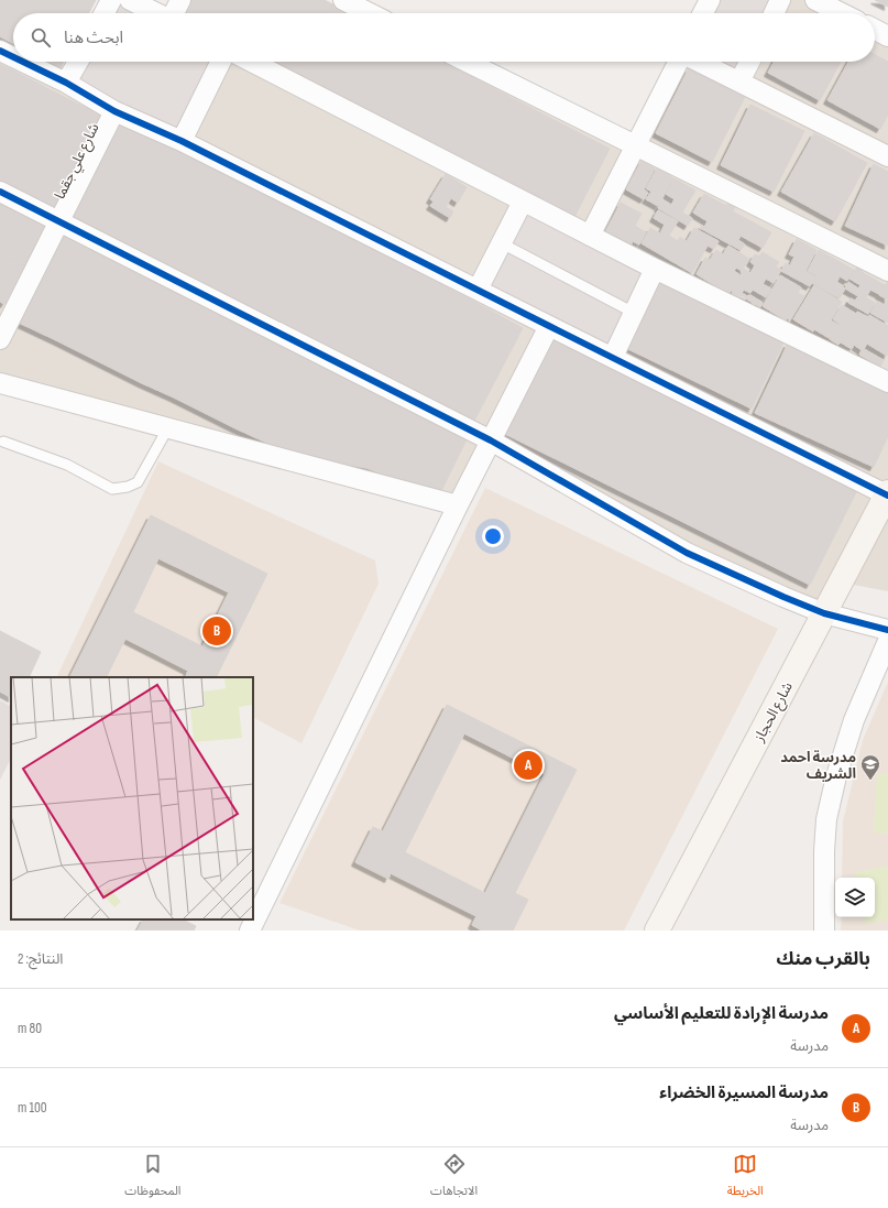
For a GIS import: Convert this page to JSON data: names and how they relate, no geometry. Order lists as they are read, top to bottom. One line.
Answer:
{"streets":{"main road":["شارع الحجاز"],"street":["شارع علي جقما"]},"places":{"school or university":["مدرسة احمد الشريف"]},"page":{"search":"ابحث هنا","pins":["B","A"],"heading":["بالقرب منك","النتائج: 2"],"list":[{"mark":"A","name":"مدرسة الإرادة للتعليم الأساسي","note":"مدرسة","value":"80 m"},{"mark":"B","name":"مدرسة المسيرة الخضراء","note":"مدرسة","value":"100 m"}],"nav":["الخريطة","الاتجاهات","المحفوظات"]}}
